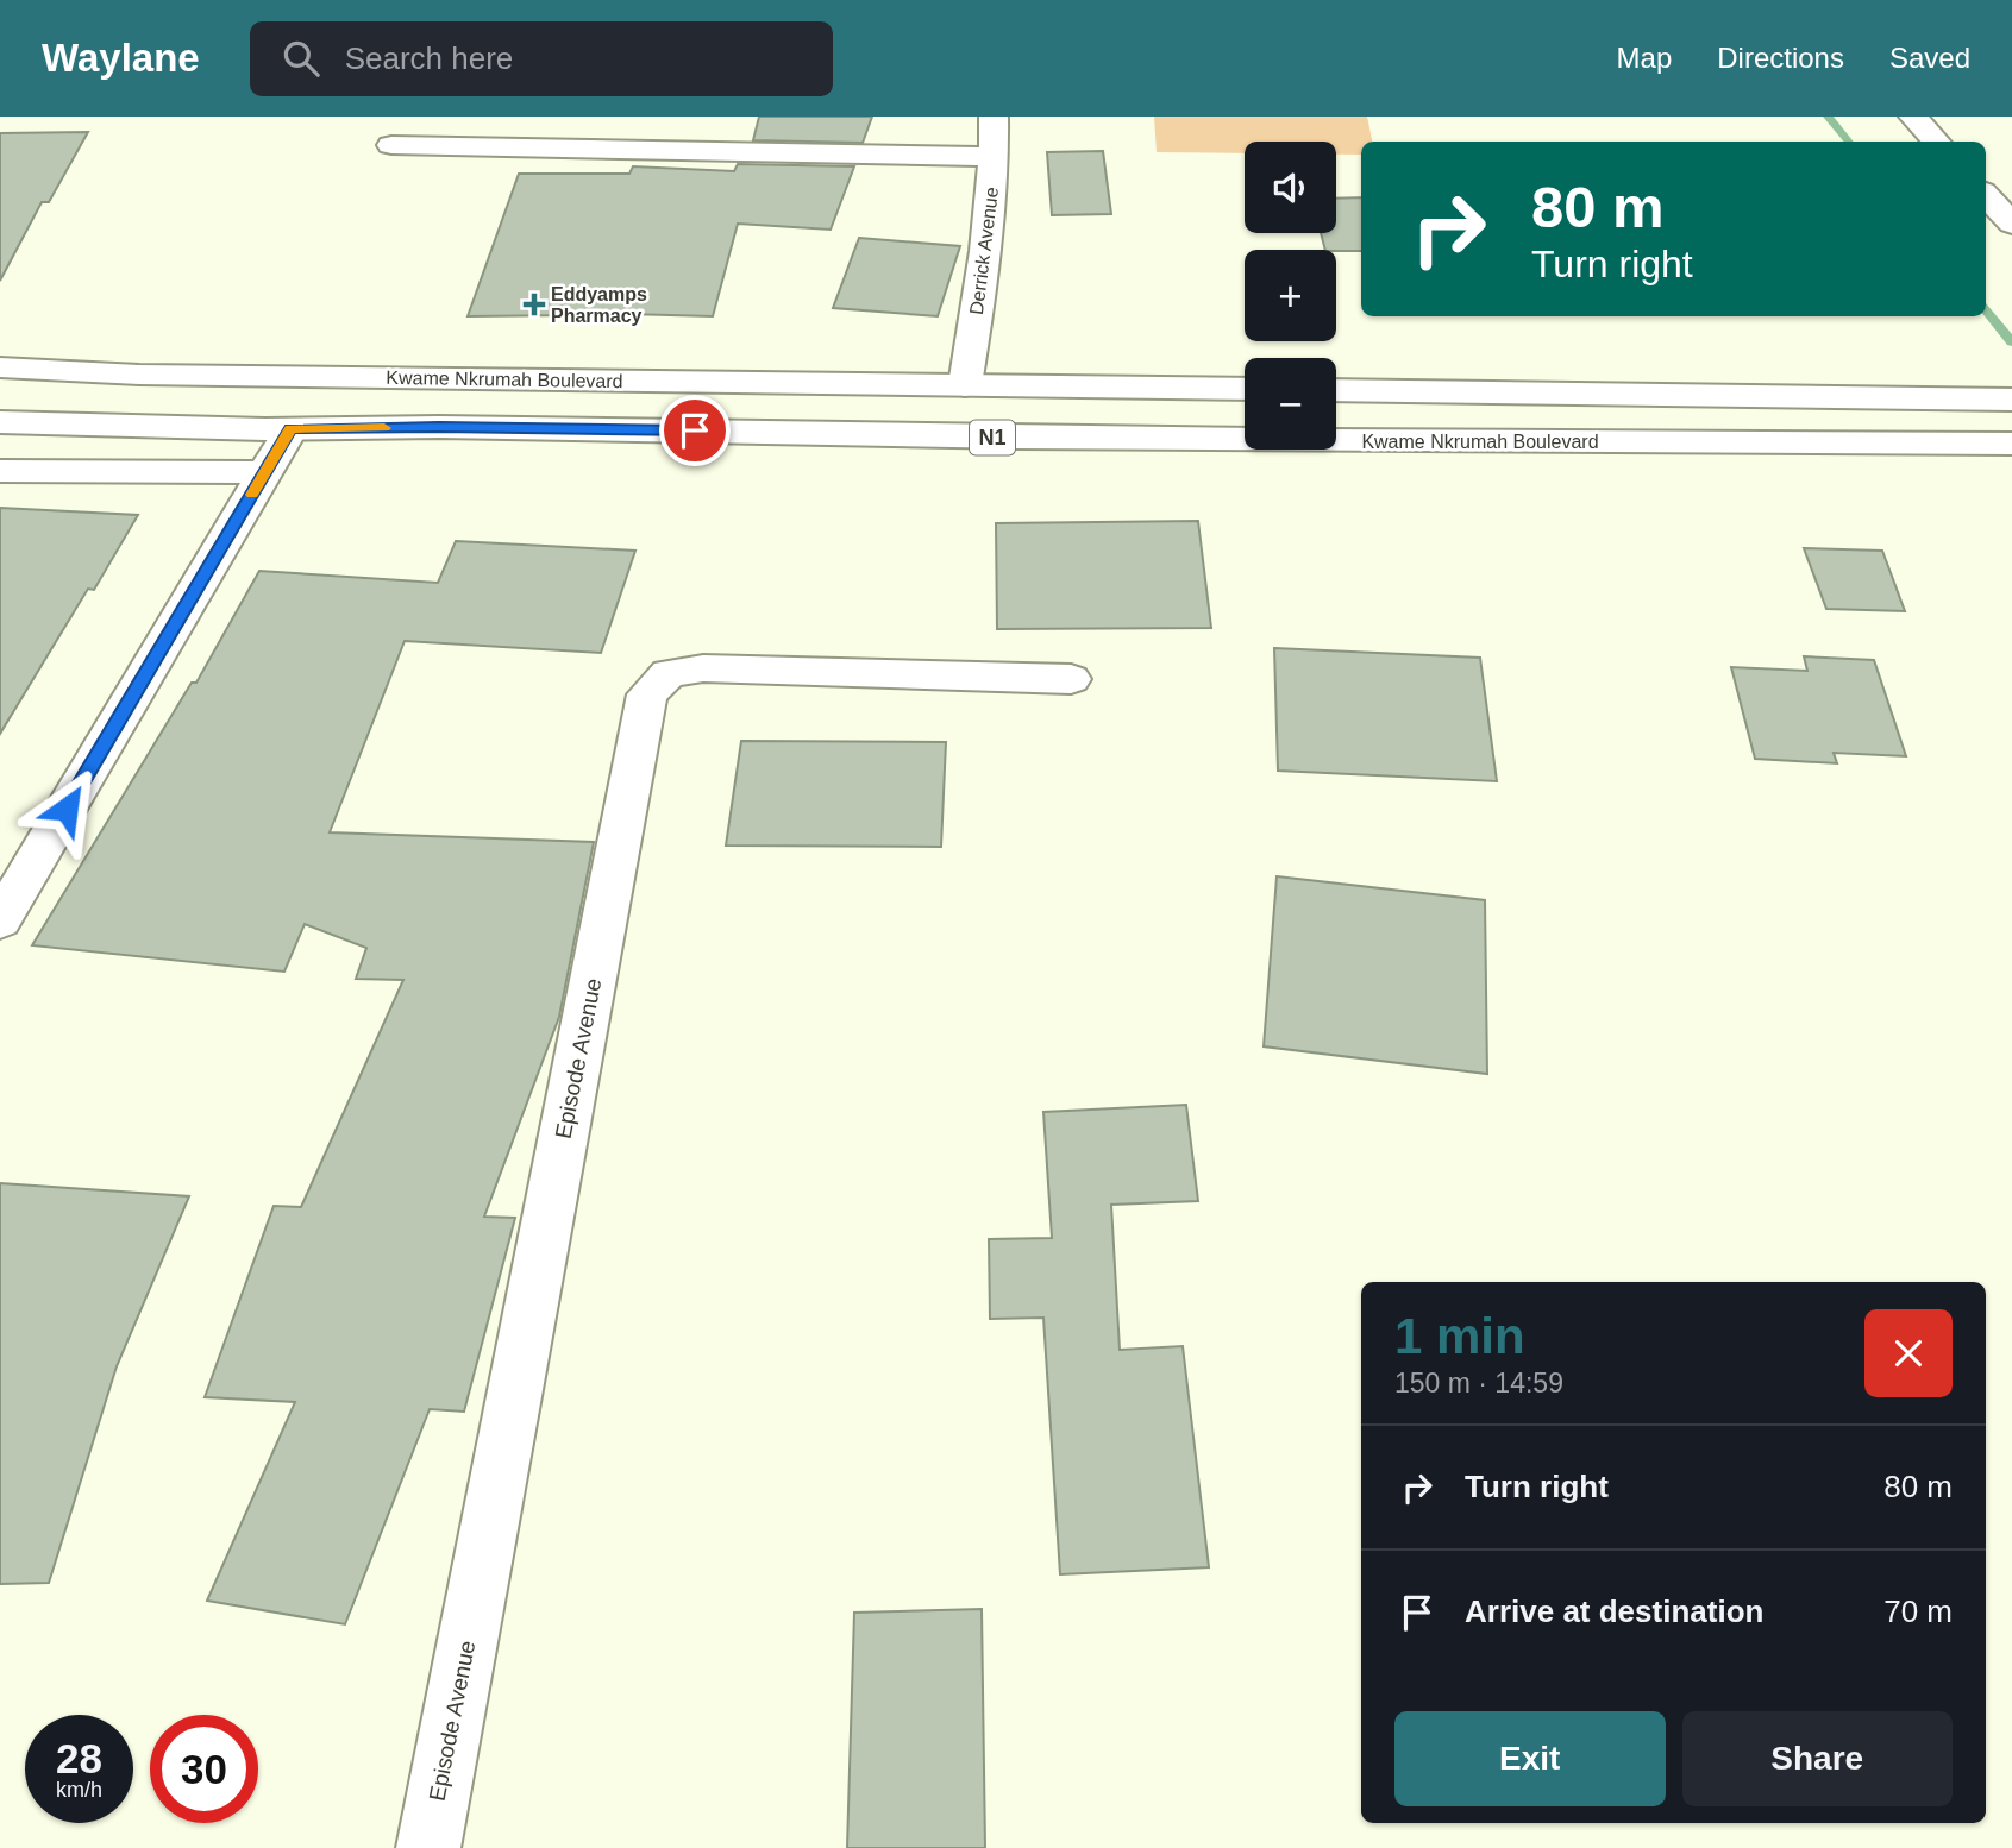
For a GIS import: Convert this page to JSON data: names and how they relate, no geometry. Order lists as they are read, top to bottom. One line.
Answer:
{"streets":{"main road":["Derrick Avenue","Kwame Nkrumah Boulevard","N1","Episode Avenue"]},"crossings":[["Derrick Avenue","Kwame Nkrumah Boulevard"]],"places":{"health":["Eddyamps Pharmacy"]},"page":{"header":"Waylane","search":"Search here","nav":["Map","Directions","Saved"],"map_buttons":["+","−"],"turn":["80 m","Turn right"],"heading":["1 min","150 m · 14:59"],"list":[{"name":"Turn right","value":"80 m"},{"name":"Arrive at destination","value":"70 m"}],"buttons":["Exit","Share"],"speed":"28 km/h","limit":"30"}}
